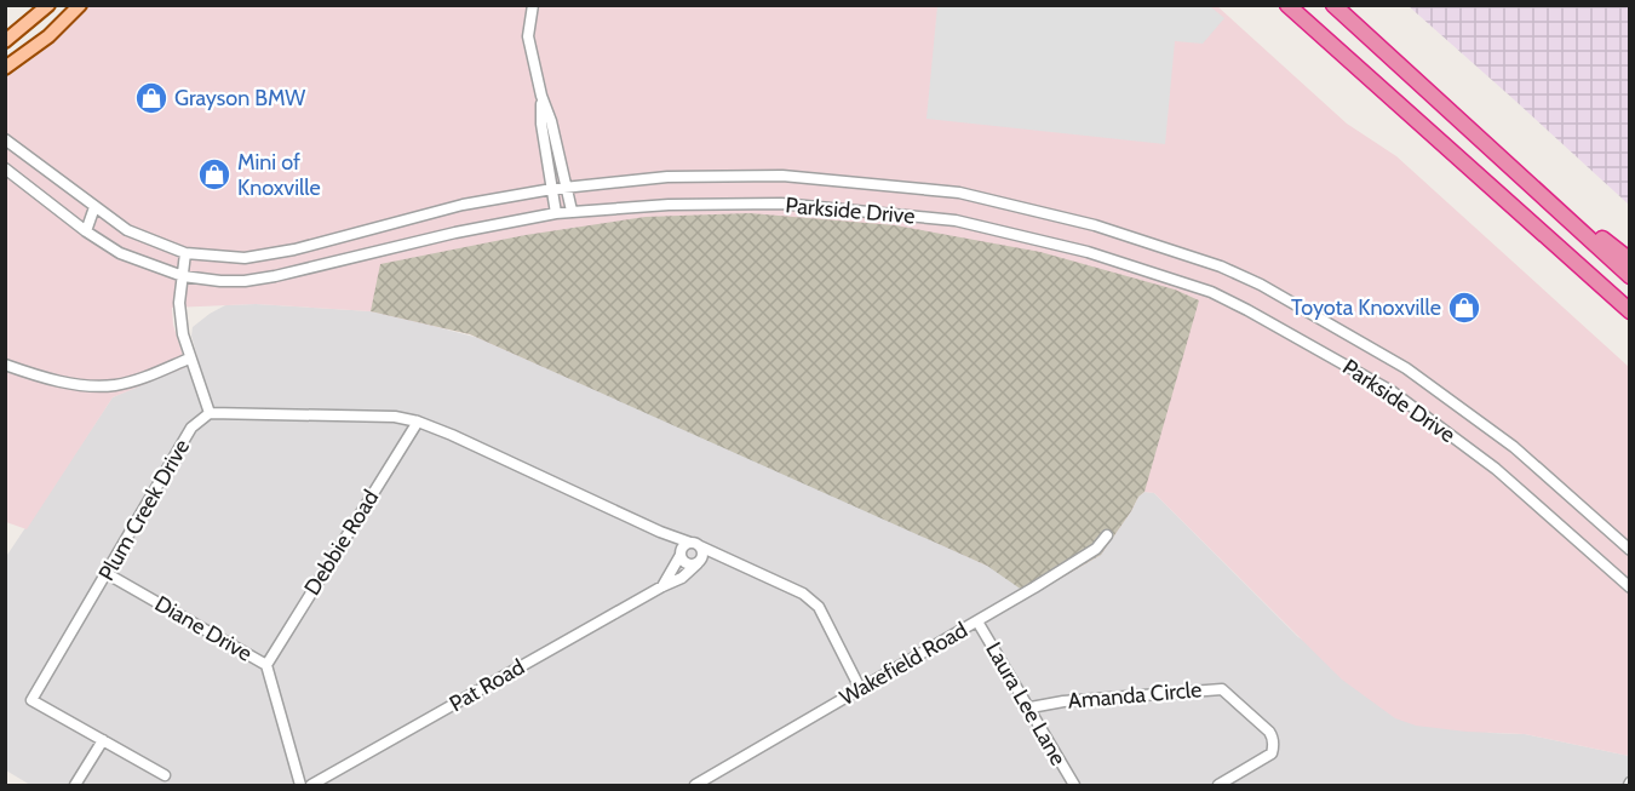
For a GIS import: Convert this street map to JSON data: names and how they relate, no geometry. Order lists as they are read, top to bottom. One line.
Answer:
{"streets":{"street":["Parkside Drive","Plum Creek Drive","Debbie Road","Diane Drive","Wakefield Road","Pat Road","Amanda Circle","Laura Lee Lane"]},"crossings":[["Plum Creek Drive","Diane Drive"],["Debbie Road","Diane Drive"],["Wakefield Road","Laura Lee Lane"],["Amanda Circle","Laura Lee Lane"]],"places":{"shop":["Grayson BMW","Mini of Knoxville","Toyota Knoxville"]}}
